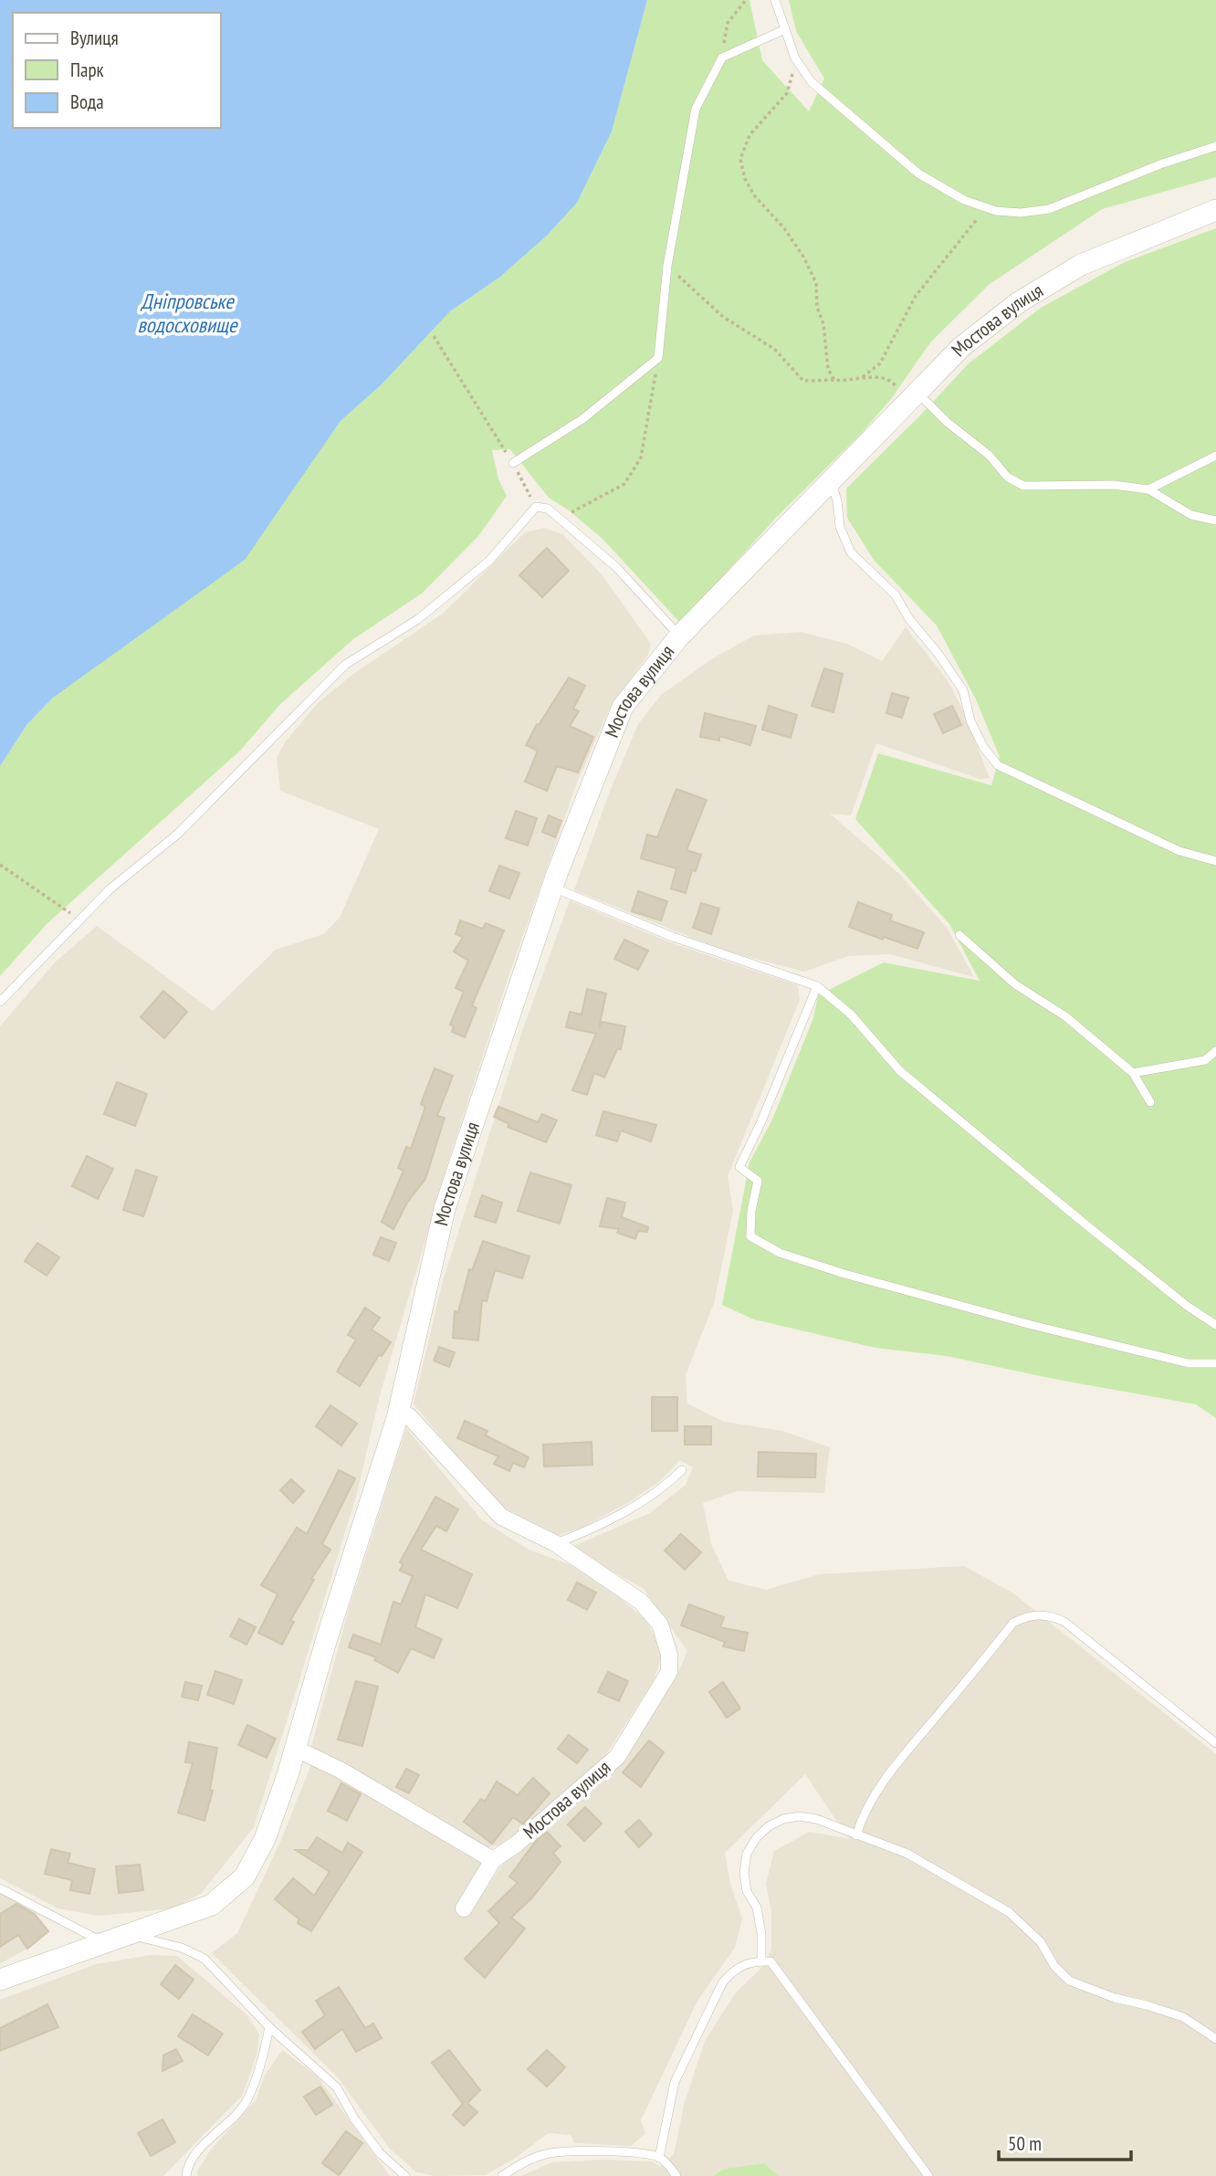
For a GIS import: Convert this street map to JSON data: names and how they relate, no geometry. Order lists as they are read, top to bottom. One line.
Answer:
{"streets":{"street":["Мостова вулиця"]},"water":["Дніпровське водосховище"],"legend":["Вулиця","Парк","Вода"],"scale_bar":"50 m"}
